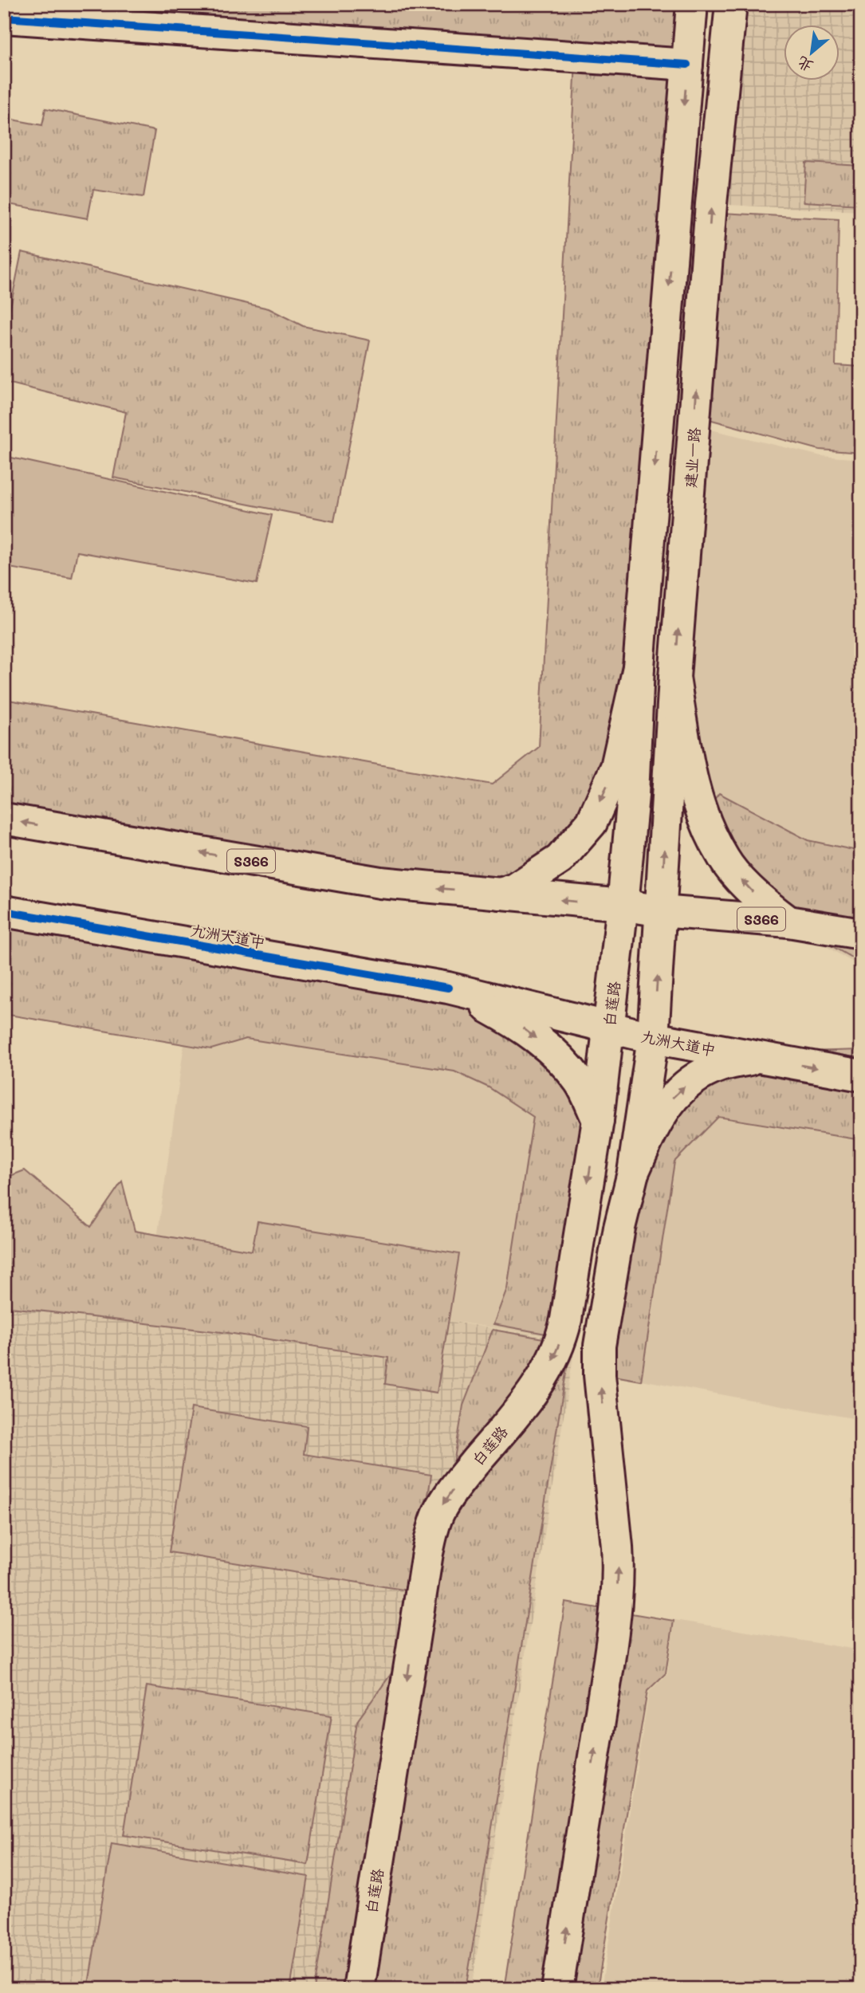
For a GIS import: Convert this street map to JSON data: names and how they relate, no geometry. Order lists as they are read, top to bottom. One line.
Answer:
{"streets":{"main road":["建业一路","S366","九洲大道中","白莲路"]},"crossings":[["建业一路","S366"],["S366","白莲路"],["九洲大道中","白莲路"]],"north":"bottom left"}
